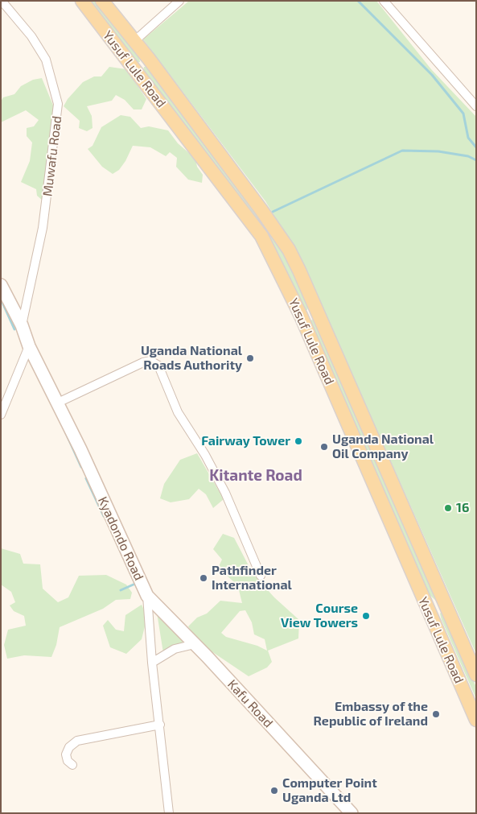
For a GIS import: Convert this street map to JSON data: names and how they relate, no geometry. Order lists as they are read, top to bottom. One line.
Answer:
{"streets":{"main road":["Yusuf Lule Road","Kyadondo Road","Kafu Road"],"street":["Muwafu Road"]},"crossings":[["Muwafu Road","Kyadondo Road"],["Kyadondo Road","Kafu Road"]],"districts":["Kitante Road"],"places":["Uganda National Roads Authority","Fairway Tower","Uganda National Oil Company","16","Pathfinder International","Course View Towers","Embassy of the Republic of Ireland","Computer Point Uganda Ltd"]}
